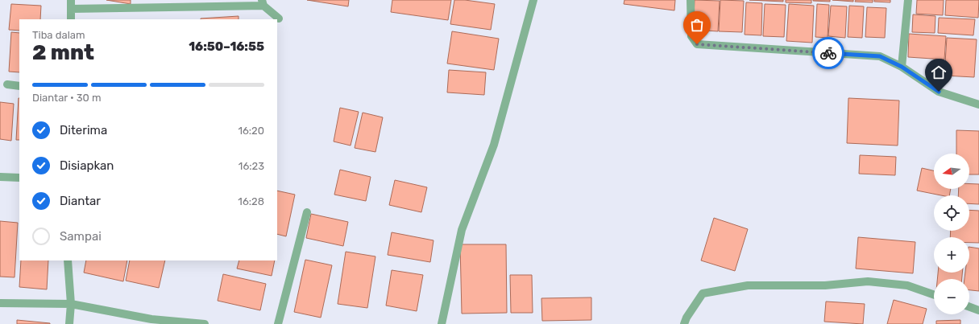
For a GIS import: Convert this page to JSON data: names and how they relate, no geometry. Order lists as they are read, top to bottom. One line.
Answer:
{"north":"left","page":{"heading":["2 mnt","Tiba dalam","16:50–16:55"],"bar":"Diantar · 30 m","list":[["Diterima","16:20"],["Disiapkan","16:23"],["Diantar","16:28"],"Sampai"],"map_buttons":["+","−"]}}
